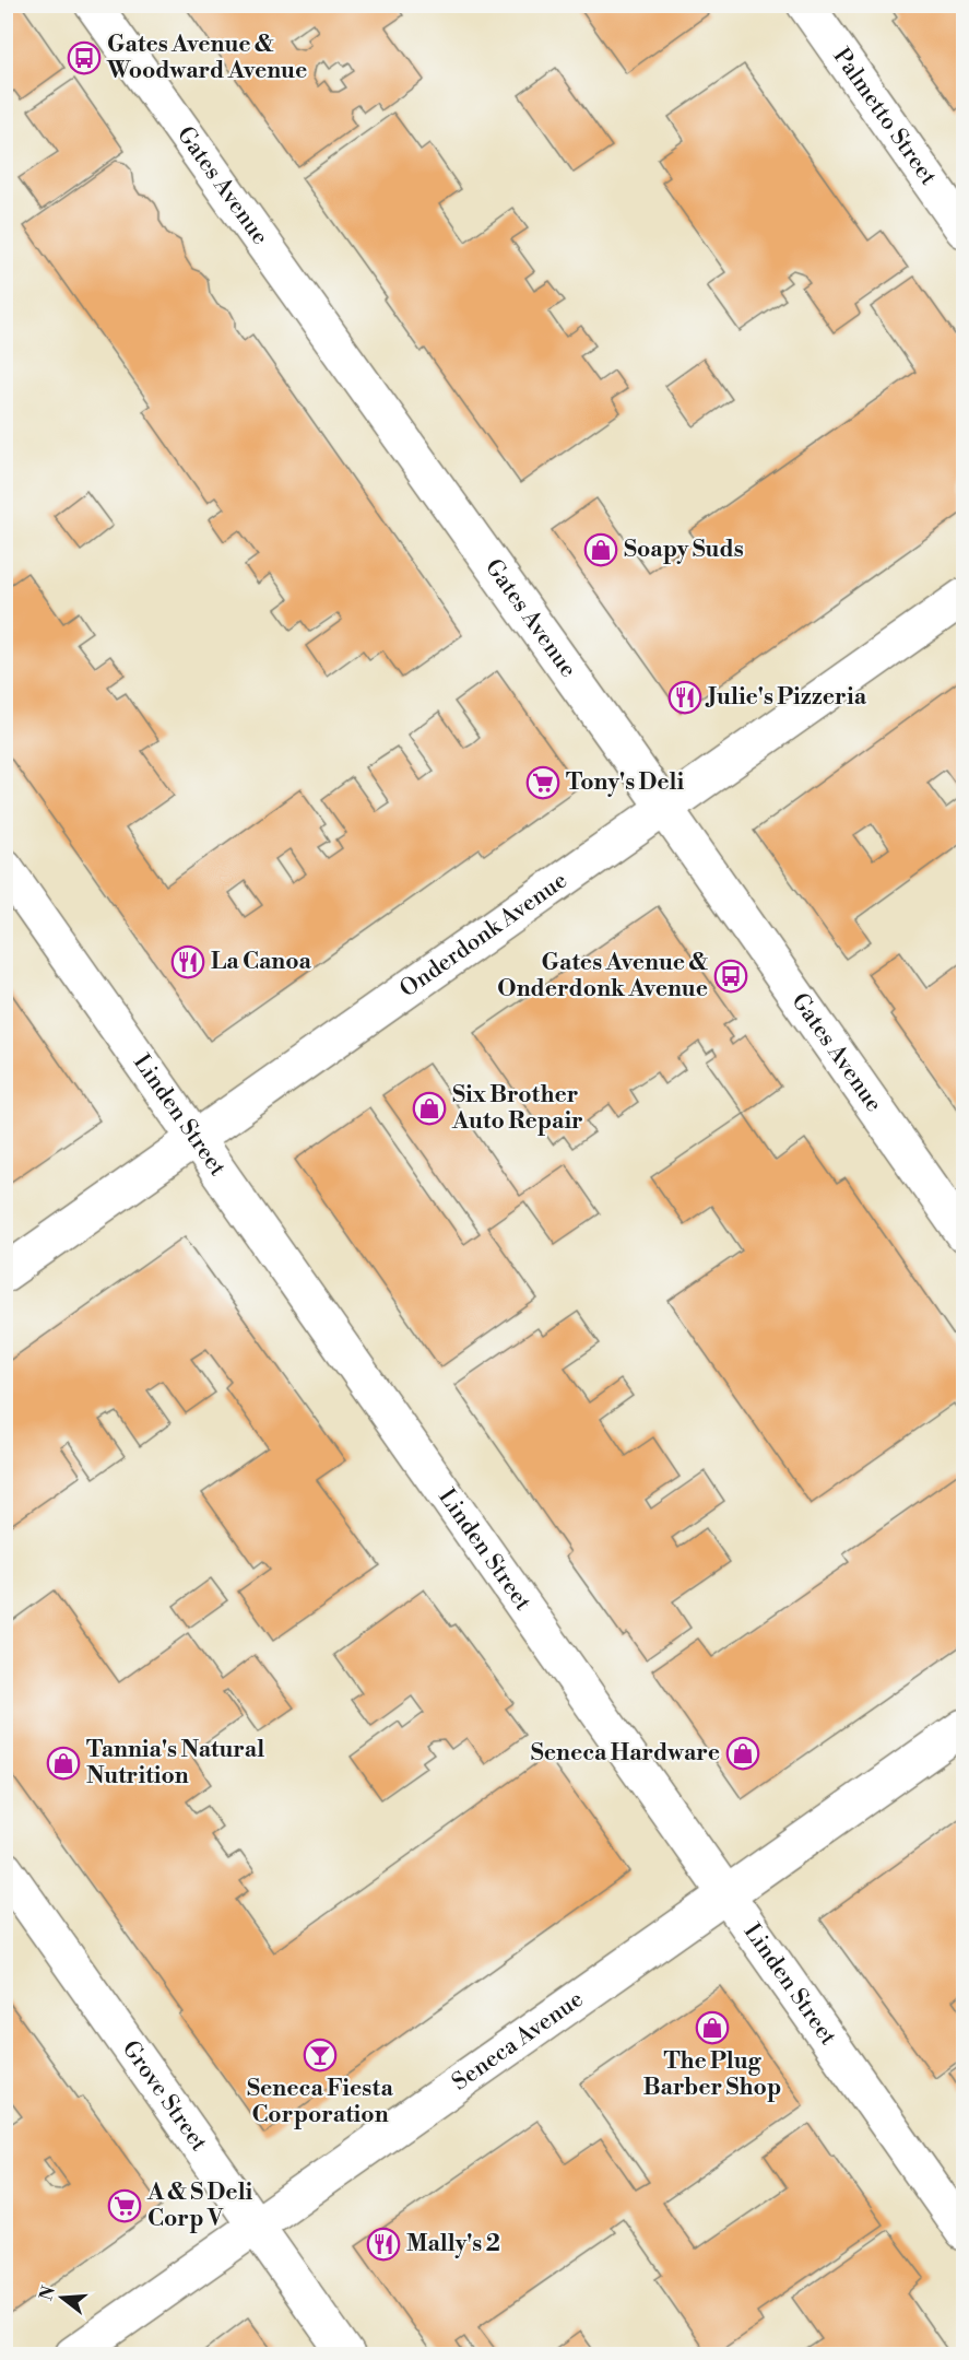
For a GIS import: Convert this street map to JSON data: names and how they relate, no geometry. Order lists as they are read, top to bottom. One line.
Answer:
{"streets":{"street":["Palmetto Street","Gates Avenue","Onderdonk Avenue","Linden Street","Seneca Avenue","Grove Street"]},"crossings":[["Gates Avenue","Onderdonk Avenue"],["Onderdonk Avenue","Linden Street"],["Linden Street","Seneca Avenue"],["Seneca Avenue","Grove Street"]],"places":{"bus stop":["Gates Avenue & Woodward Avenue","Gates Avenue & Onderdonk Avenue"],"shop":["Soapy Suds","Six Brother Auto Repair","Seneca Hardware","Tannia's Natural Nutrition","The Plug Barber Shop"],"restaurant":["Julie's Pizzeria","La Canoa","Mally's 2"],"supermarket":["Tony's Deli","A & S Deli Corp V"],"bar":["Seneca Fiesta Corporation"]},"north":"left"}
